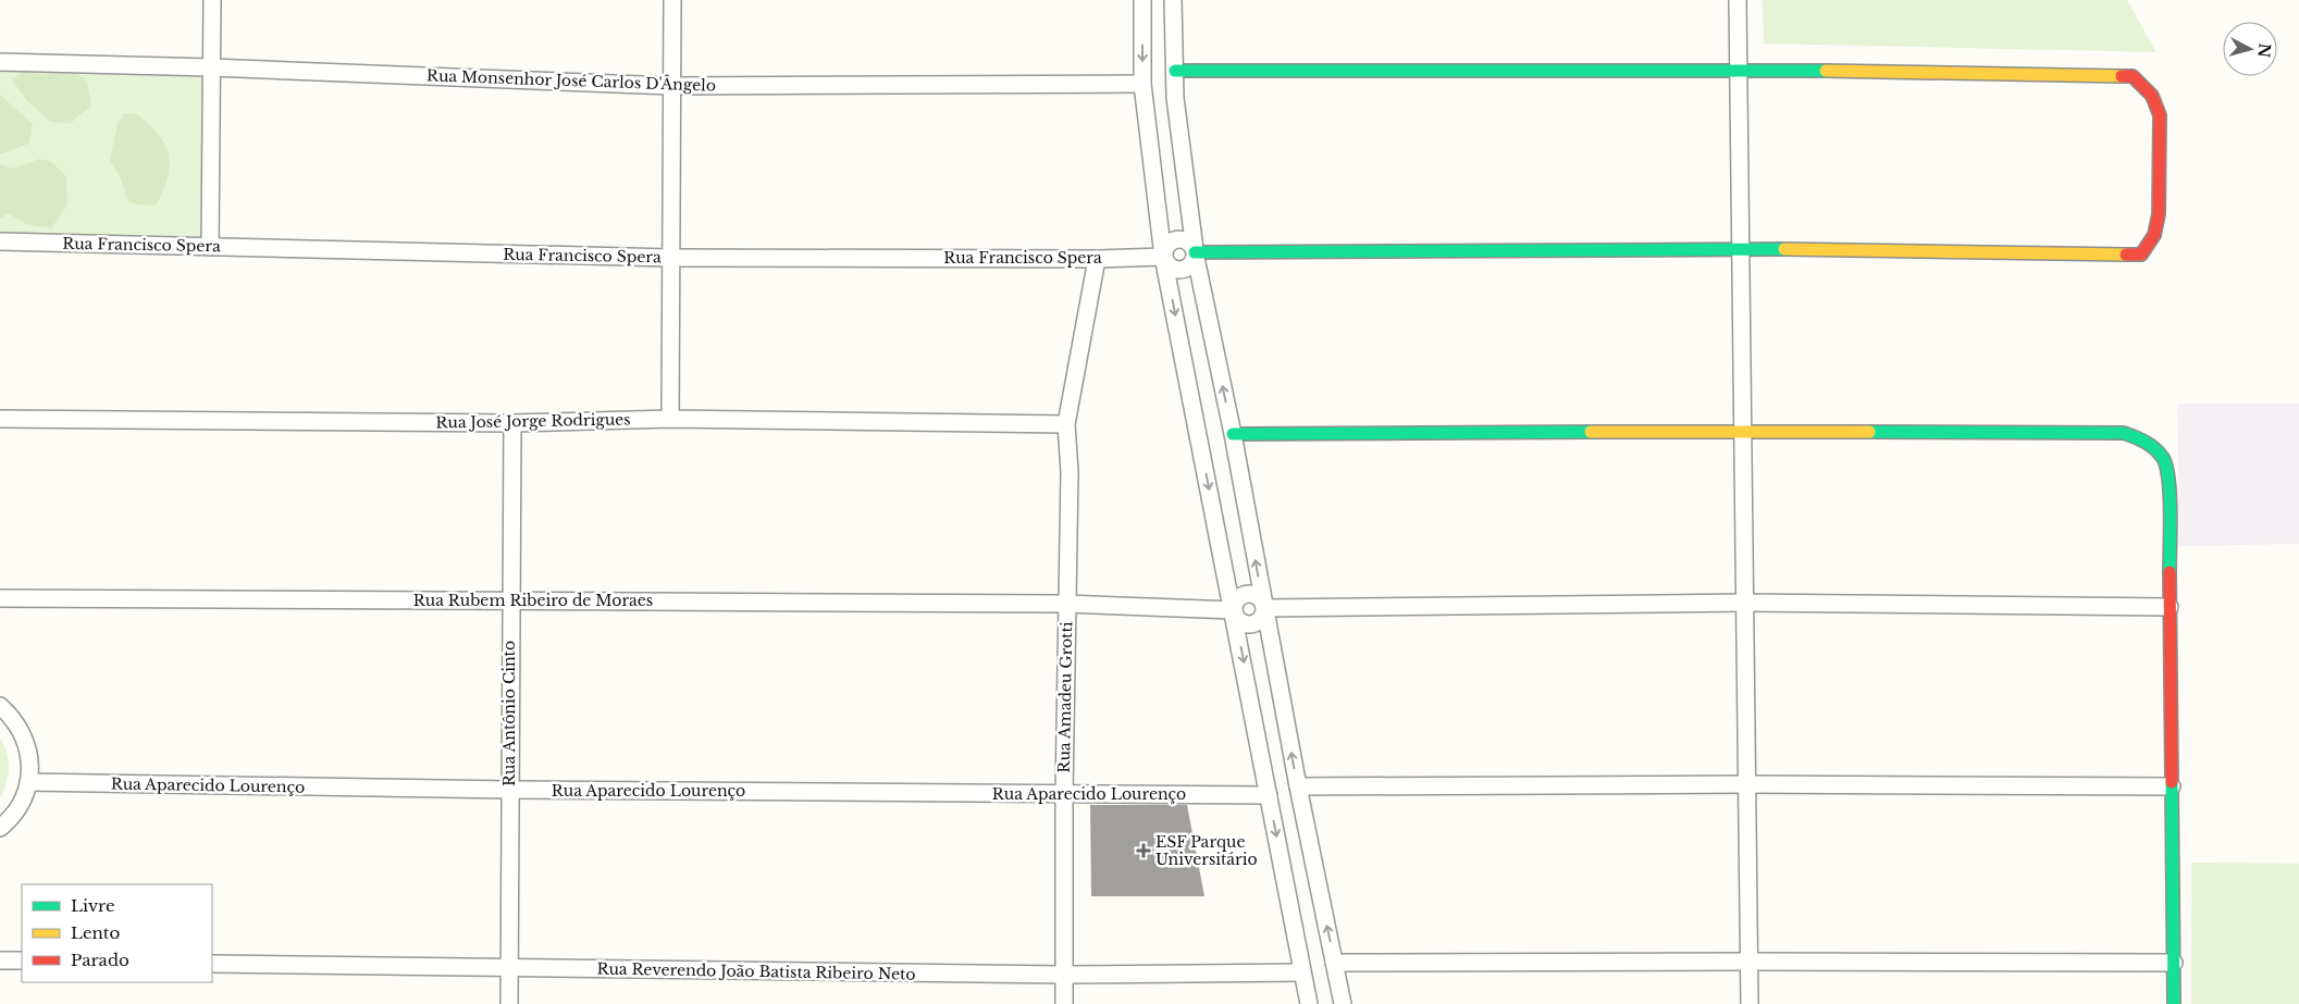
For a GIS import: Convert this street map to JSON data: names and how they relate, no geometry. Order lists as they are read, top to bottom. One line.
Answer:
{"streets":{"street":["Rua Monsenhor José Carlos D'Ângelo","Rua Francisco Spera","Rua José Jorge Rodrigues","Rua Rubem Ribeiro de Moraes","Rua Amadeu Grotti","Rua Antônio Cinto","Rua Aparecido Lourenço","Rua Reverendo João Batista Ribeiro Neto"]},"crossings":[["Rua Francisco Spera","Rua Amadeu Grotti"],["Rua José Jorge Rodrigues","Rua Amadeu Grotti"],["Rua José Jorge Rodrigues","Rua Antônio Cinto"],["Rua Rubem Ribeiro de Moraes","Rua Amadeu Grotti"],["Rua Rubem Ribeiro de Moraes","Rua Antônio Cinto"],["Rua Amadeu Grotti","Rua Aparecido Lourenço"],["Rua Amadeu Grotti","Rua Reverendo João Batista Ribeiro Neto"],["Rua Antônio Cinto","Rua Aparecido Lourenço"],["Rua Antônio Cinto","Rua Reverendo João Batista Ribeiro Neto"]],"places":{"health":["ESF Parque Universitário"]},"legend":["Livre","Lento","Parado"],"north":"right"}
